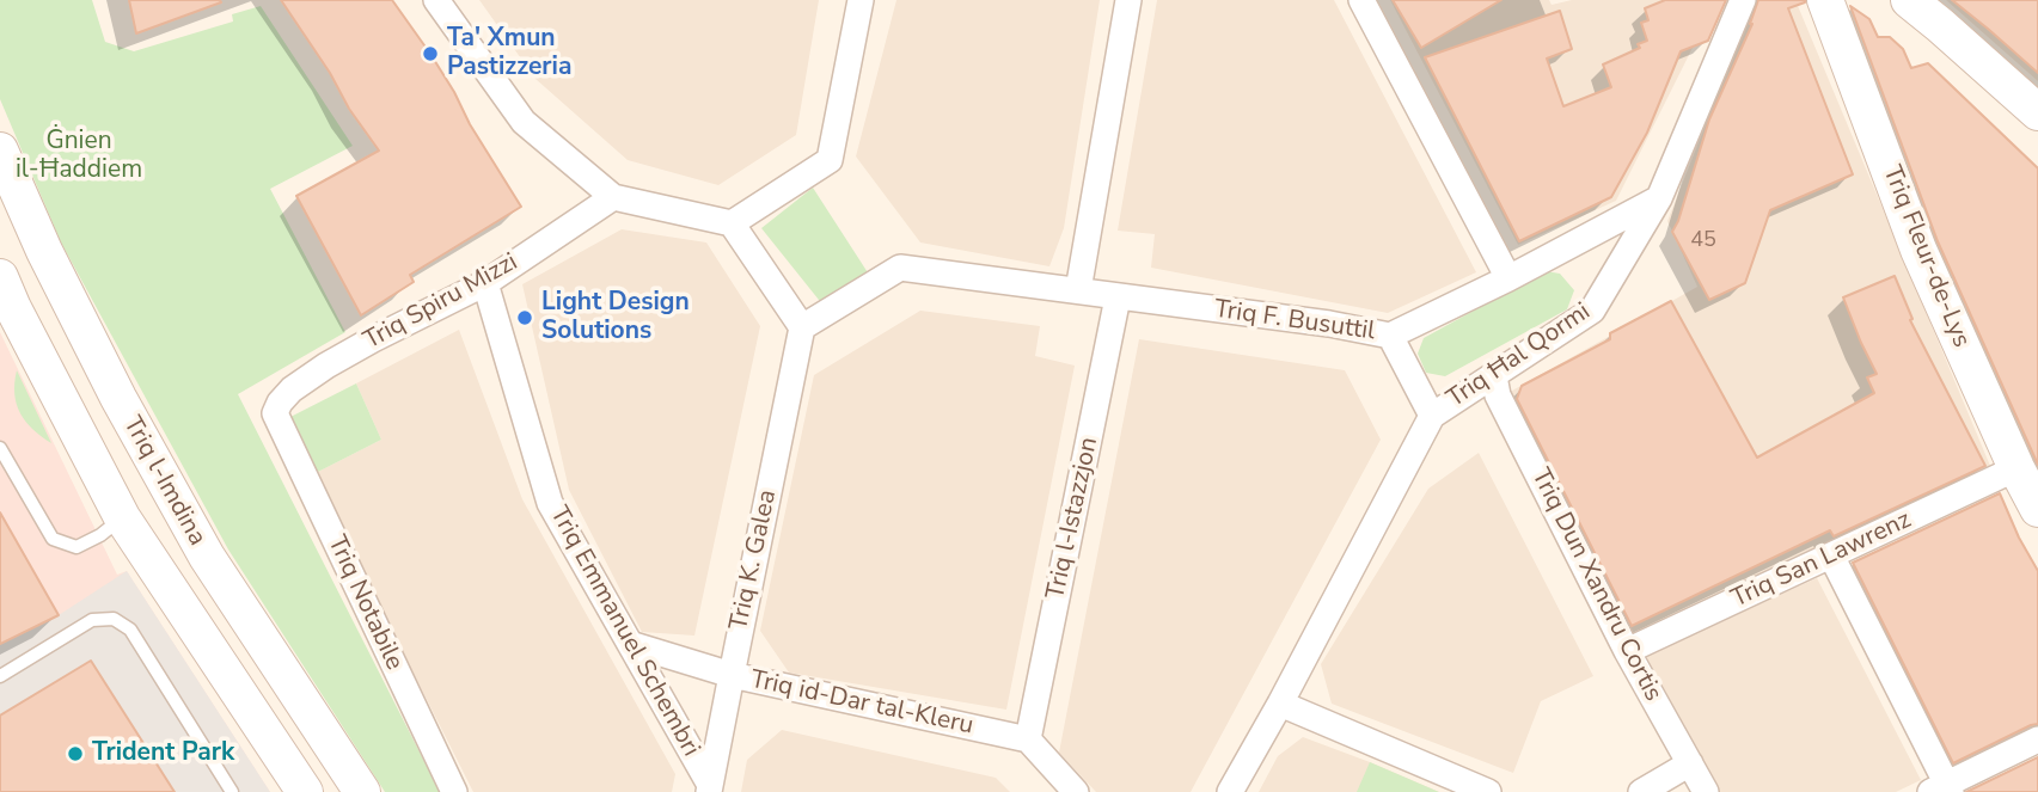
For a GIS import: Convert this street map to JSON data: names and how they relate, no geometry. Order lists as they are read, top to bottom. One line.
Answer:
{"streets":{"main road":["Triq Fleur-de-Lys","Triq l-Imdina"],"street":["Triq Spiru Mizzi","Triq F. Busuttil","Triq Ħal Qormi","Triq l-Istazzjon","Triq K. Galea","Triq San Lawrenz","Triq Dun Xandru Cortis","Triq Notabile","Triq Emmanuel Schembri","Triq id-Dar tal-Kleru"]},"crossings":[["Triq Fleur-de-Lys","Triq San Lawrenz"],["Triq Spiru Mizzi","Triq Notabile"],["Triq Spiru Mizzi","Triq Emmanuel Schembri"],["Triq F. Busuttil","Triq Ħal Qormi"],["Triq F. Busuttil","Triq l-Istazzjon"],["Triq F. Busuttil","Triq K. Galea"],["Triq Ħal Qormi","Triq Dun Xandru Cortis"],["Triq l-Istazzjon","Triq id-Dar tal-Kleru"],["Triq K. Galea","Triq Emmanuel Schembri"],["Triq K. Galea","Triq id-Dar tal-Kleru"],["Triq San Lawrenz","Triq Dun Xandru Cortis"],["Triq Emmanuel Schembri","Triq id-Dar tal-Kleru"]],"parks":["Ġnien il-Ħaddiem"],"places":["Ta' Xmun Pastizzeria","Light Design Solutions","Trident Park"],"house_numbers":["45"]}
